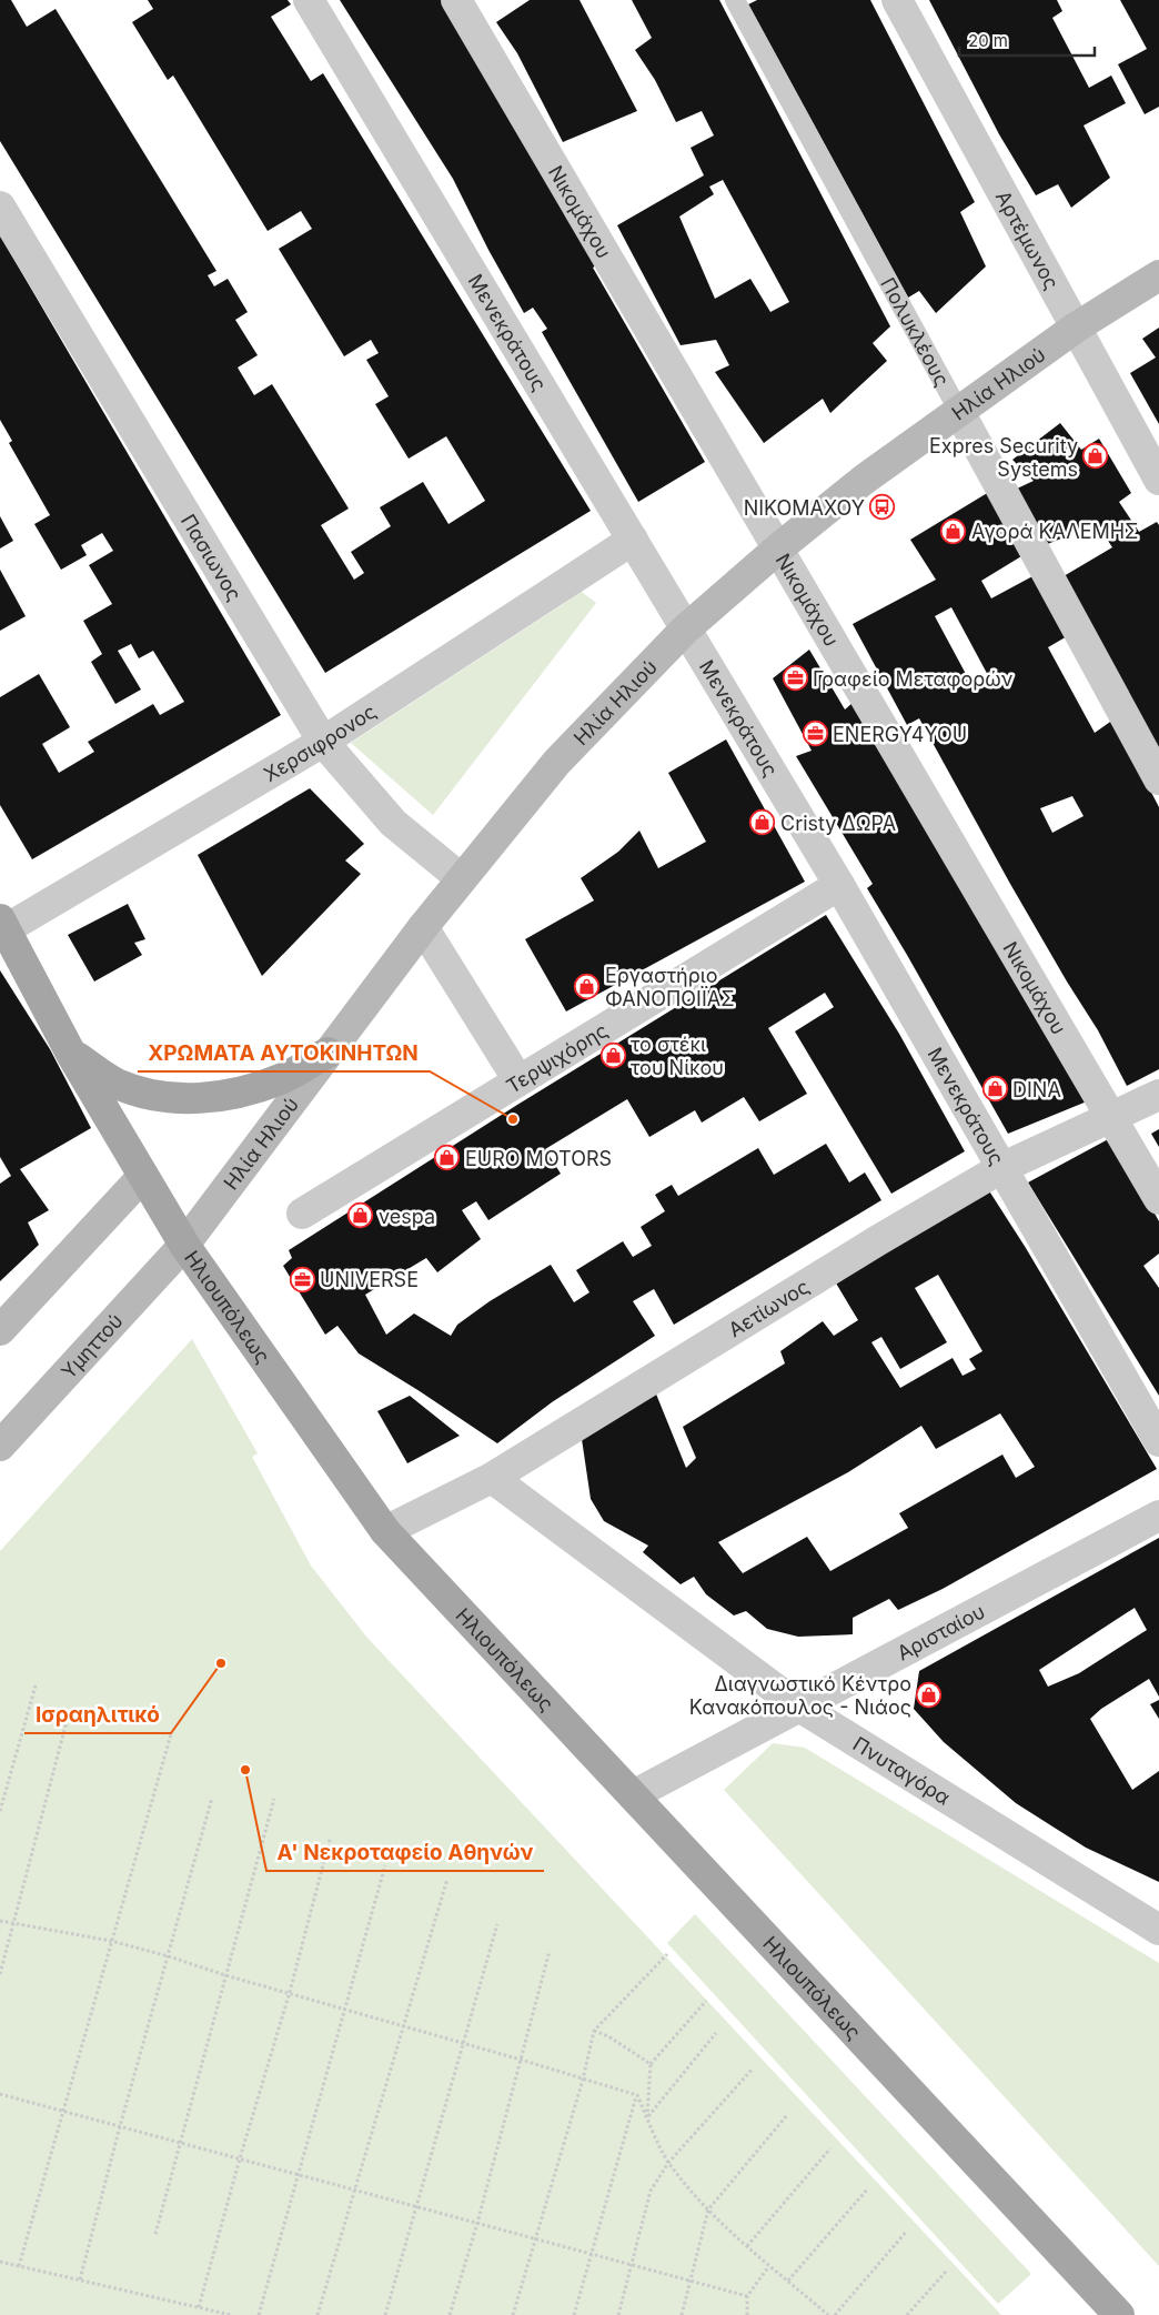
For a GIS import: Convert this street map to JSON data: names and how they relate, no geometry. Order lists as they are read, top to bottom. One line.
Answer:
{"streets":{"main road":["Ηλία Ηλιού","Ηλιουπόλεως","Υμηττού"],"street":["Νικομάχου","Αρτέμωνος","Πολυκλέους","Μενεκράτους","Πασιωνος","Χερσιφρονος","Τερψιχόρης","Αετίωνος","Αρισταίου","Πνυταγόρα"]},"crossings":[["Νικομάχου","Ηλία Ηλιού"],["Νικομάχου","Αετίωνος"],["Αρτέμωνος","Ηλία Ηλιού"],["Πολυκλέους","Ηλία Ηλιού"],["Μενεκράτους","Ηλία Ηλιού"],["Μενεκράτους","Χερσιφρονος"],["Μενεκράτους","Τερψιχόρης"],["Μενεκράτους","Αετίωνος"],["Ηλία Ηλιού","Πασιωνος"],["Ηλία Ηλιού","Ηλιουπόλεως"],["Ηλία Ηλιού","Υμηττού"],["Πασιωνος","Χερσιφρονος"],["Χερσιφρονος","Ηλιουπόλεως"],["Ηλιουπόλεως","Αετίωνος"],["Ηλιουπόλεως","Υμηττού"],["Ηλιουπόλεως","Αρισταίου"],["Αετίωνος","Πνυταγόρα"],["Αρισταίου","Πνυταγόρα"]],"places":{"shop":["Expres Security Systems","Αγορά ΚΑΛΕΜΗΣ","Cristy ΔΩΡΑ","Εργαστήριο ΦΑΝΟΠΟΙΪΑΣ","το στέκι του Νίκου","DINA","EURO MOTORS","vespa","Διαγνωστικό Κέντρο Κανακόπουλος - Νιάος"],"bus stop":["ΝΙΚΟΜΑΧΟΥ"],"office":["Γραφείο Μεταφορών","ENERGY4YOU","UNIVERSE"],"other":["ΧΡΩΜΑΤΑ ΑΥΤΟΚΙΝΗΤΩΝ","Ισραηλιτικό","Α' Νεκροταφείο Αθηνών"]},"scale_bar":"20 m"}
